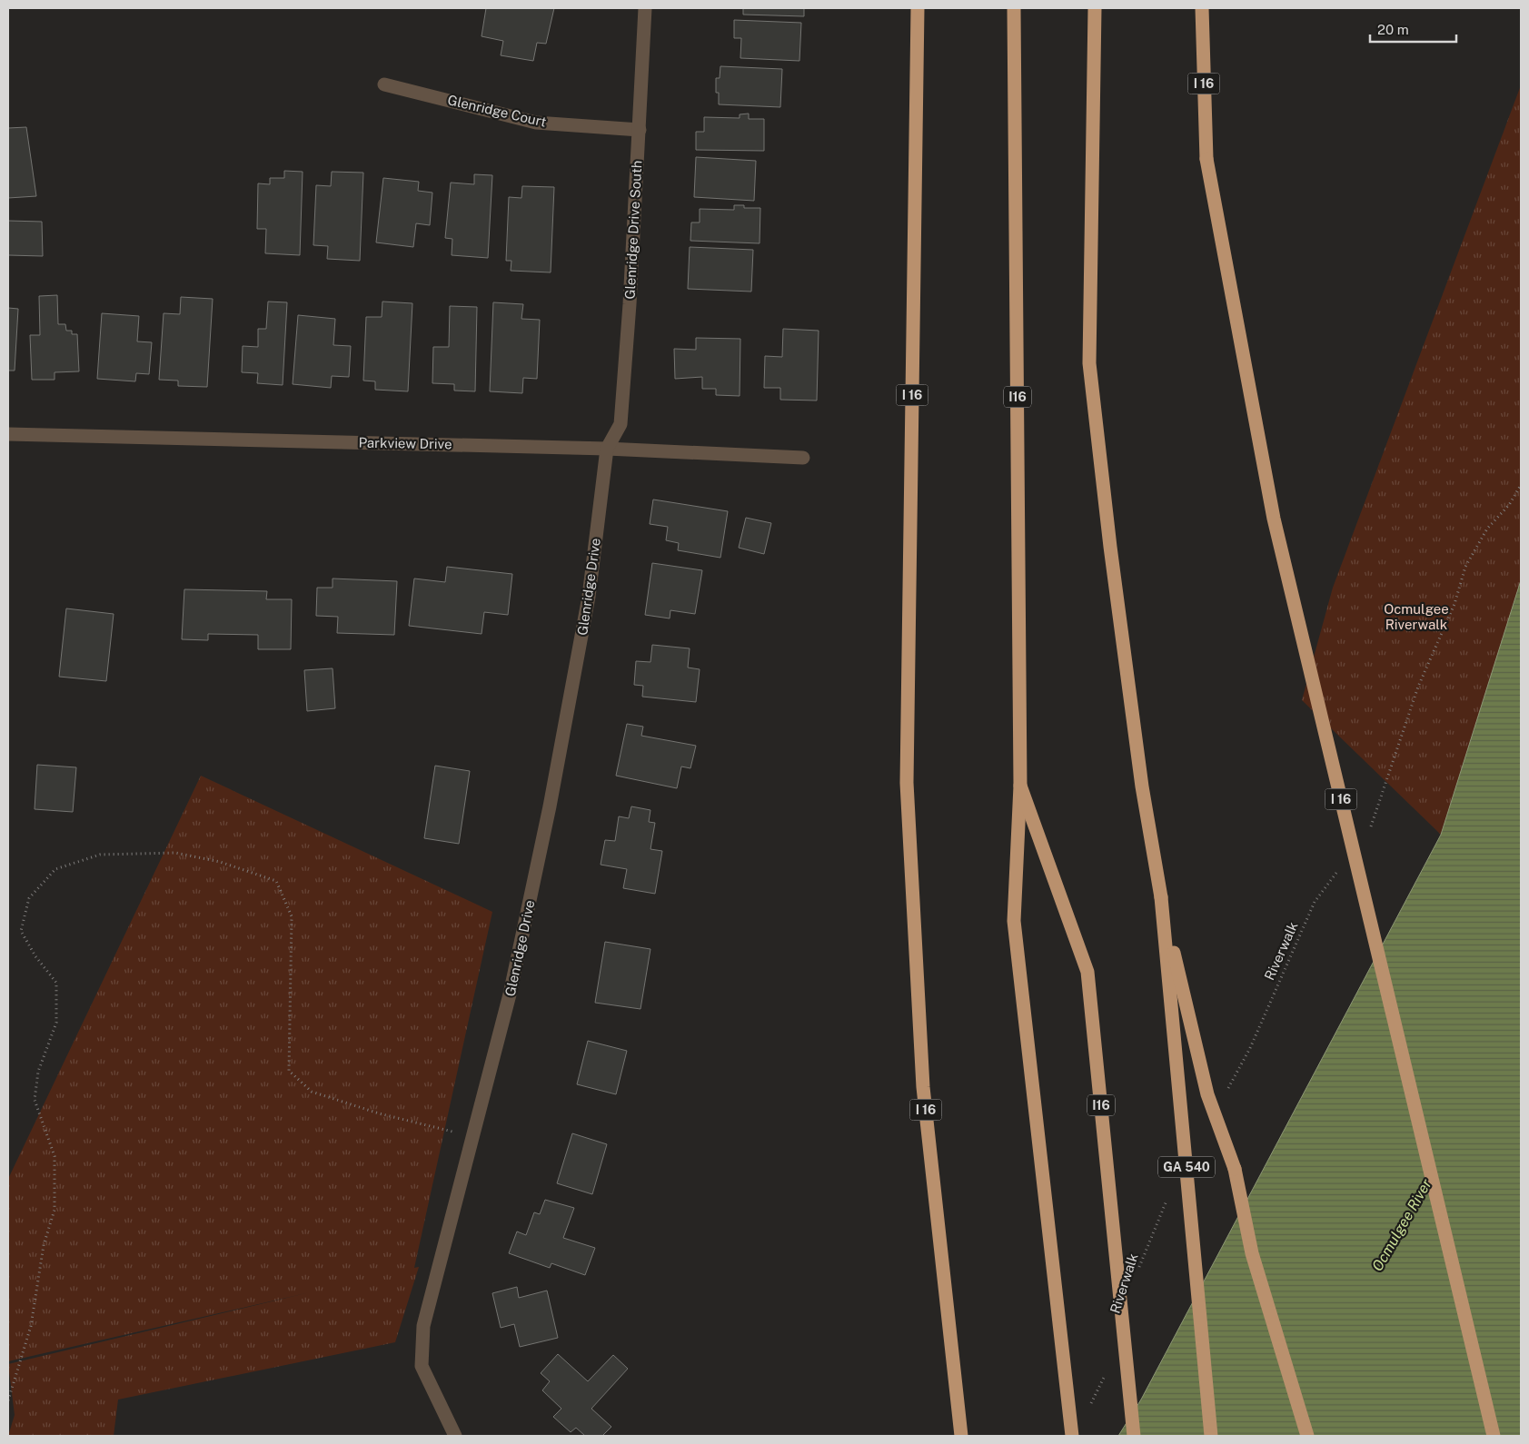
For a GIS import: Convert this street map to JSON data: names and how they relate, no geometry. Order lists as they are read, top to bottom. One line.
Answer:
{"streets":{"highway":["I 16","I16","GA 540"],"street":["Glenridge Court","Glenridge Drive South","Parkview Drive","Glenridge Drive"],"path":["Riverwalk"]},"crossings":[["Glenridge Court","Glenridge Drive South"],["Glenridge Drive South","Parkview Drive"],["Glenridge Drive South","Glenridge Drive"],["Parkview Drive","Glenridge Drive"]],"water":["Ocmulgee River"],"parks":["Ocmulgee Riverwalk"],"scale_bar":"20 m"}
